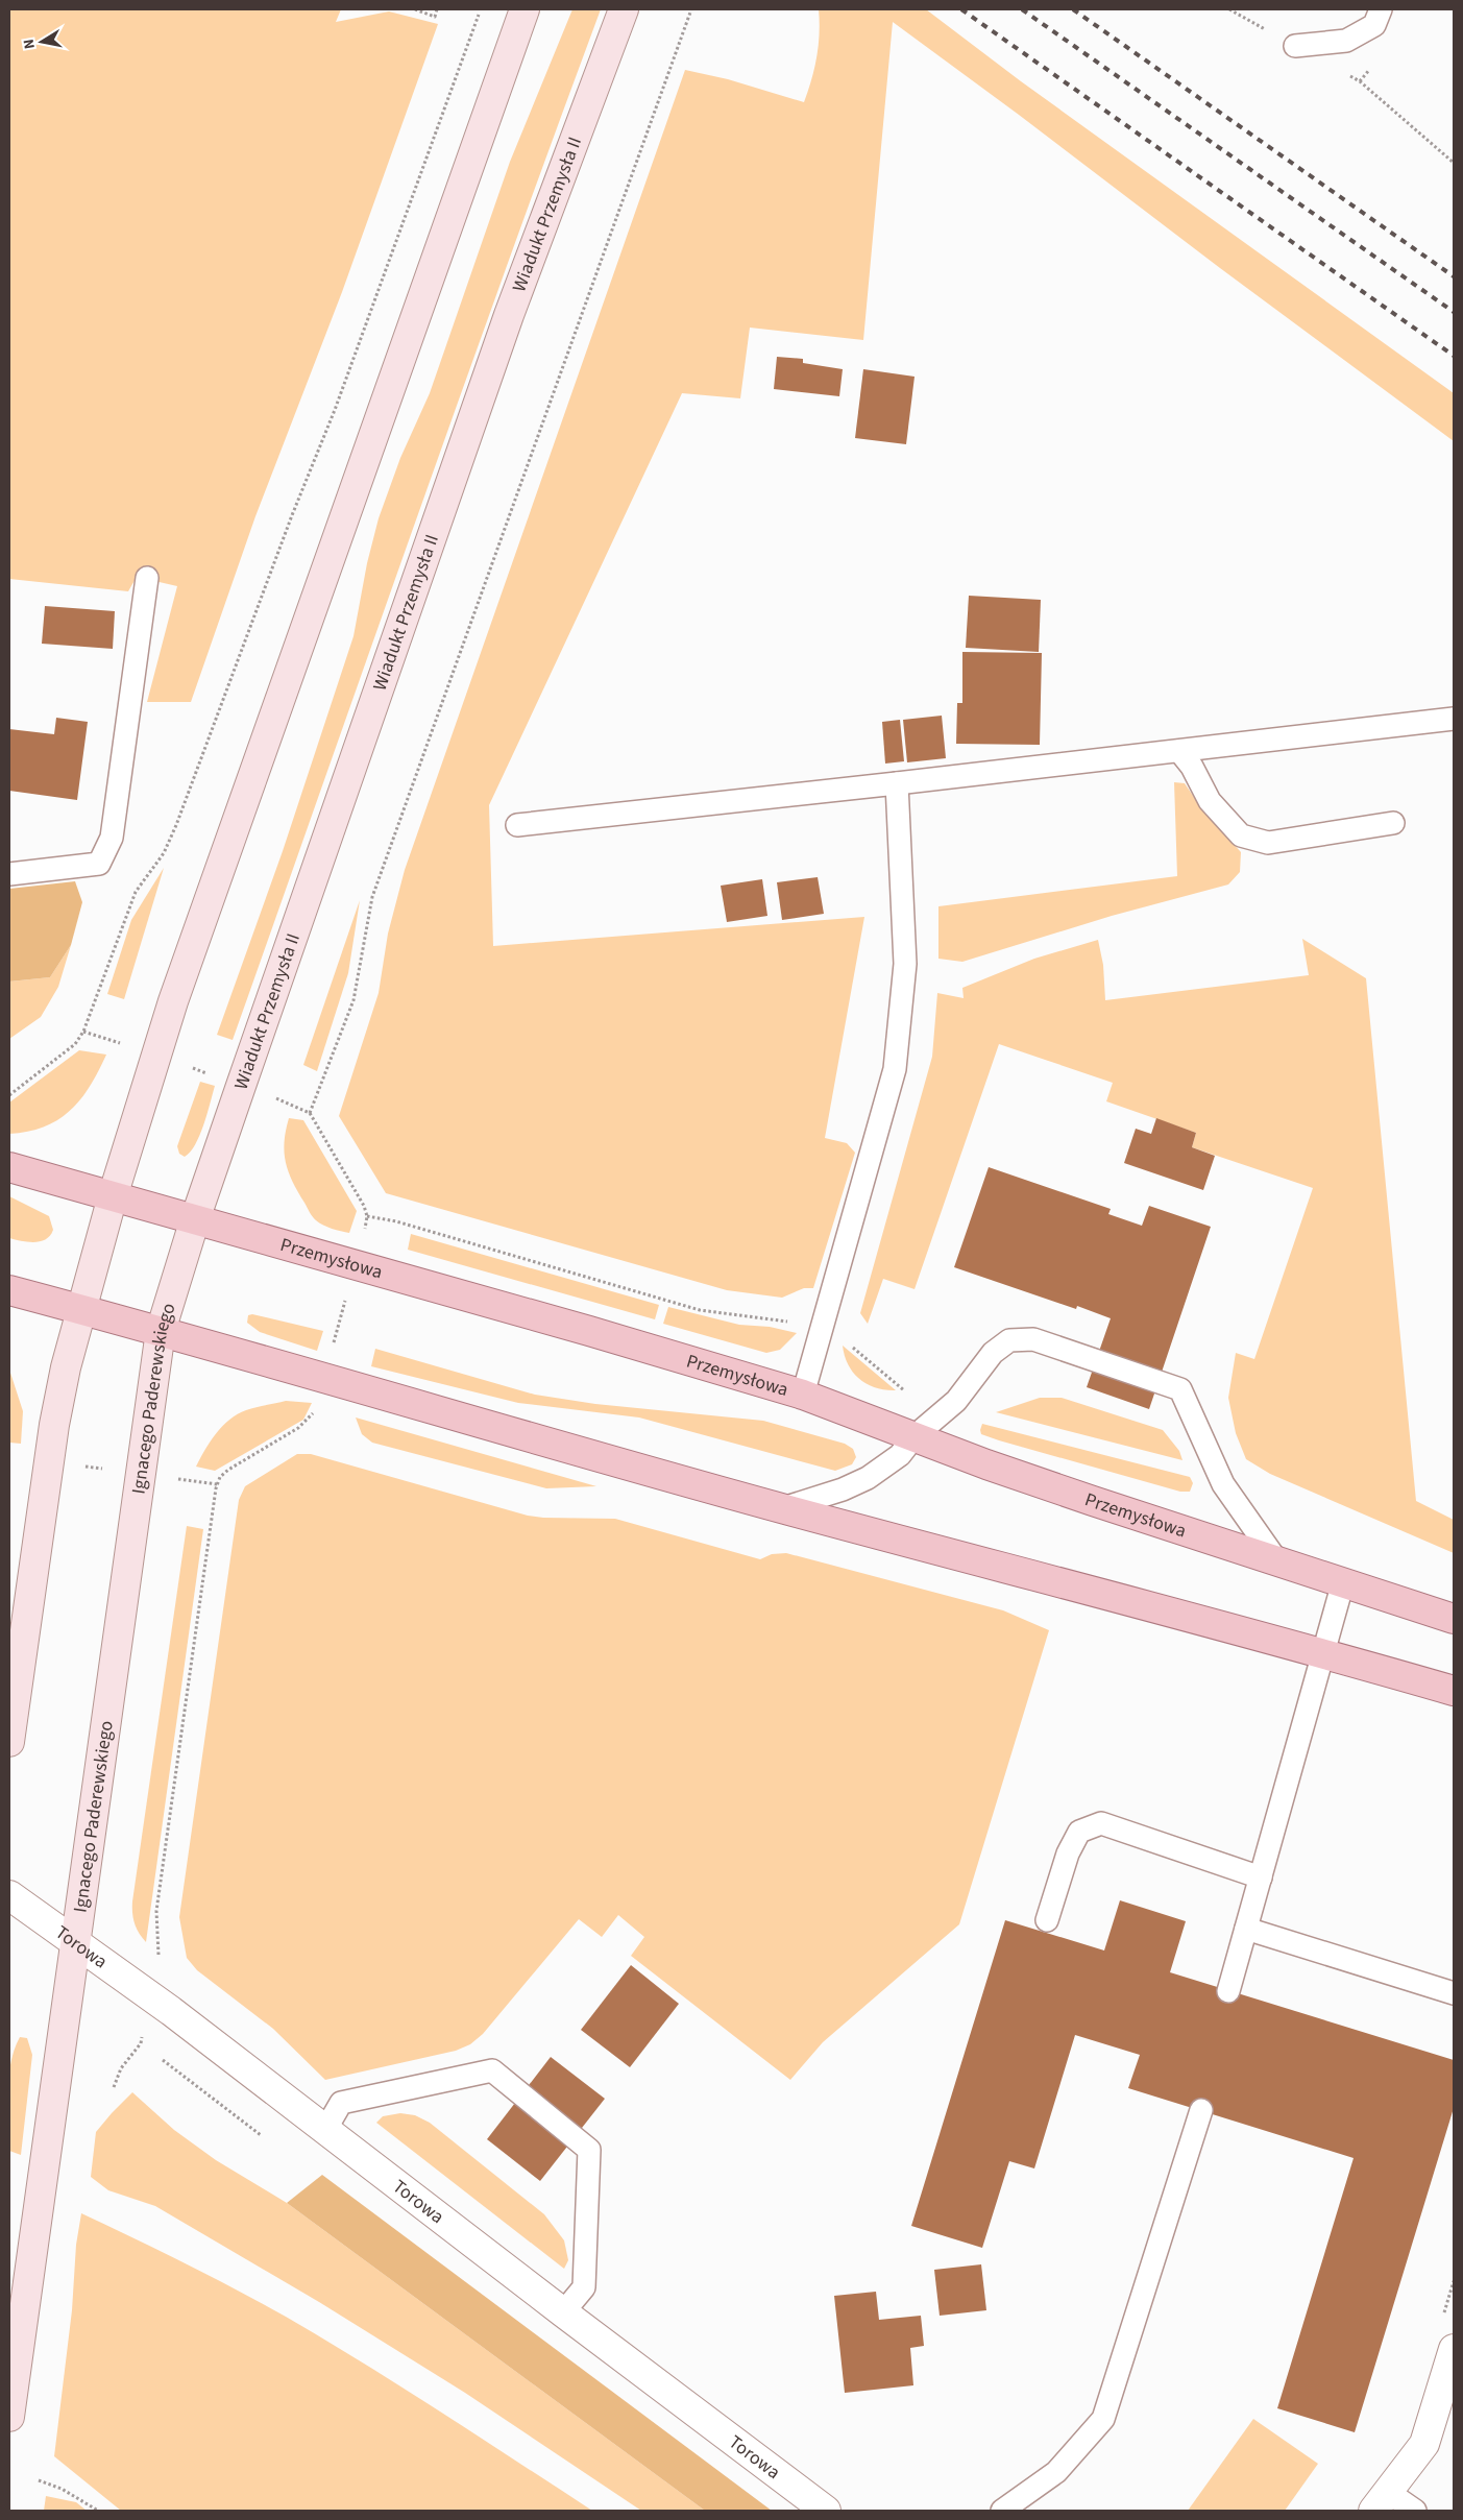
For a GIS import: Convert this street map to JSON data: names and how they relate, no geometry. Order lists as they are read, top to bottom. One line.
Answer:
{"streets":{"main road":["Wiadukt Przemysła II","Przemysłowa","Ignacego Paderewskiego"],"street":["Torowa"]},"crossings":[["Wiadukt Przemysła II","Przemysłowa"],["Wiadukt Przemysła II","Ignacego Paderewskiego"],["Przemysłowa","Ignacego Paderewskiego"],["Ignacego Paderewskiego","Torowa"]],"north":"left"}
